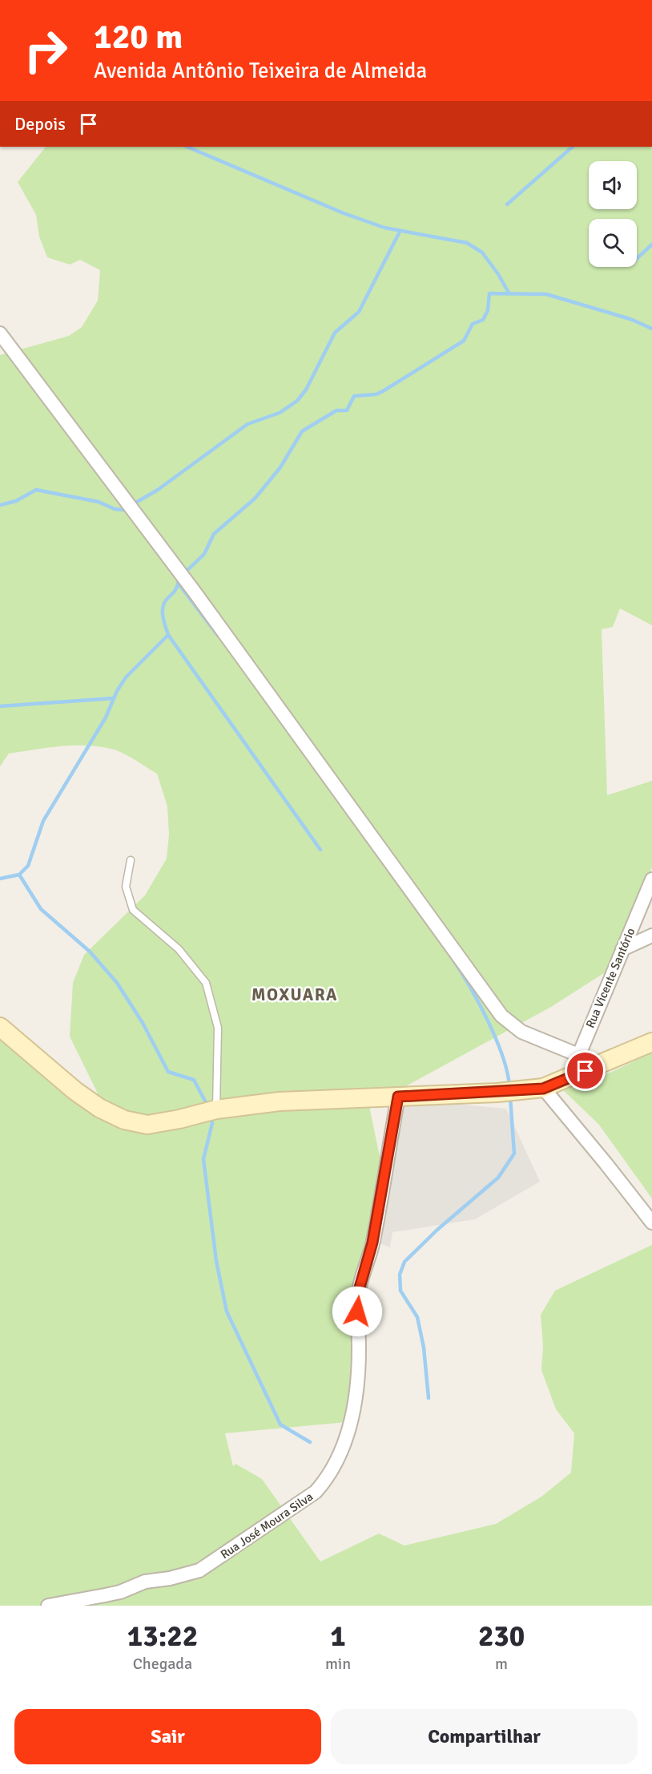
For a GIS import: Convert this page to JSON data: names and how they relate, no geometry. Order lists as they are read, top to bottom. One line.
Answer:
{"streets":{"street":["Rua Vicente Santório","Rua José Moura Silva"]},"districts":["MOXUARA"],"page":{"turn":["120 m","Avenida Antônio Teixeira de Almeida"],"then":"Depois","eta":["13:22","Chegada","1","min","230","m"],"buttons":["Sair","Compartilhar"]}}
